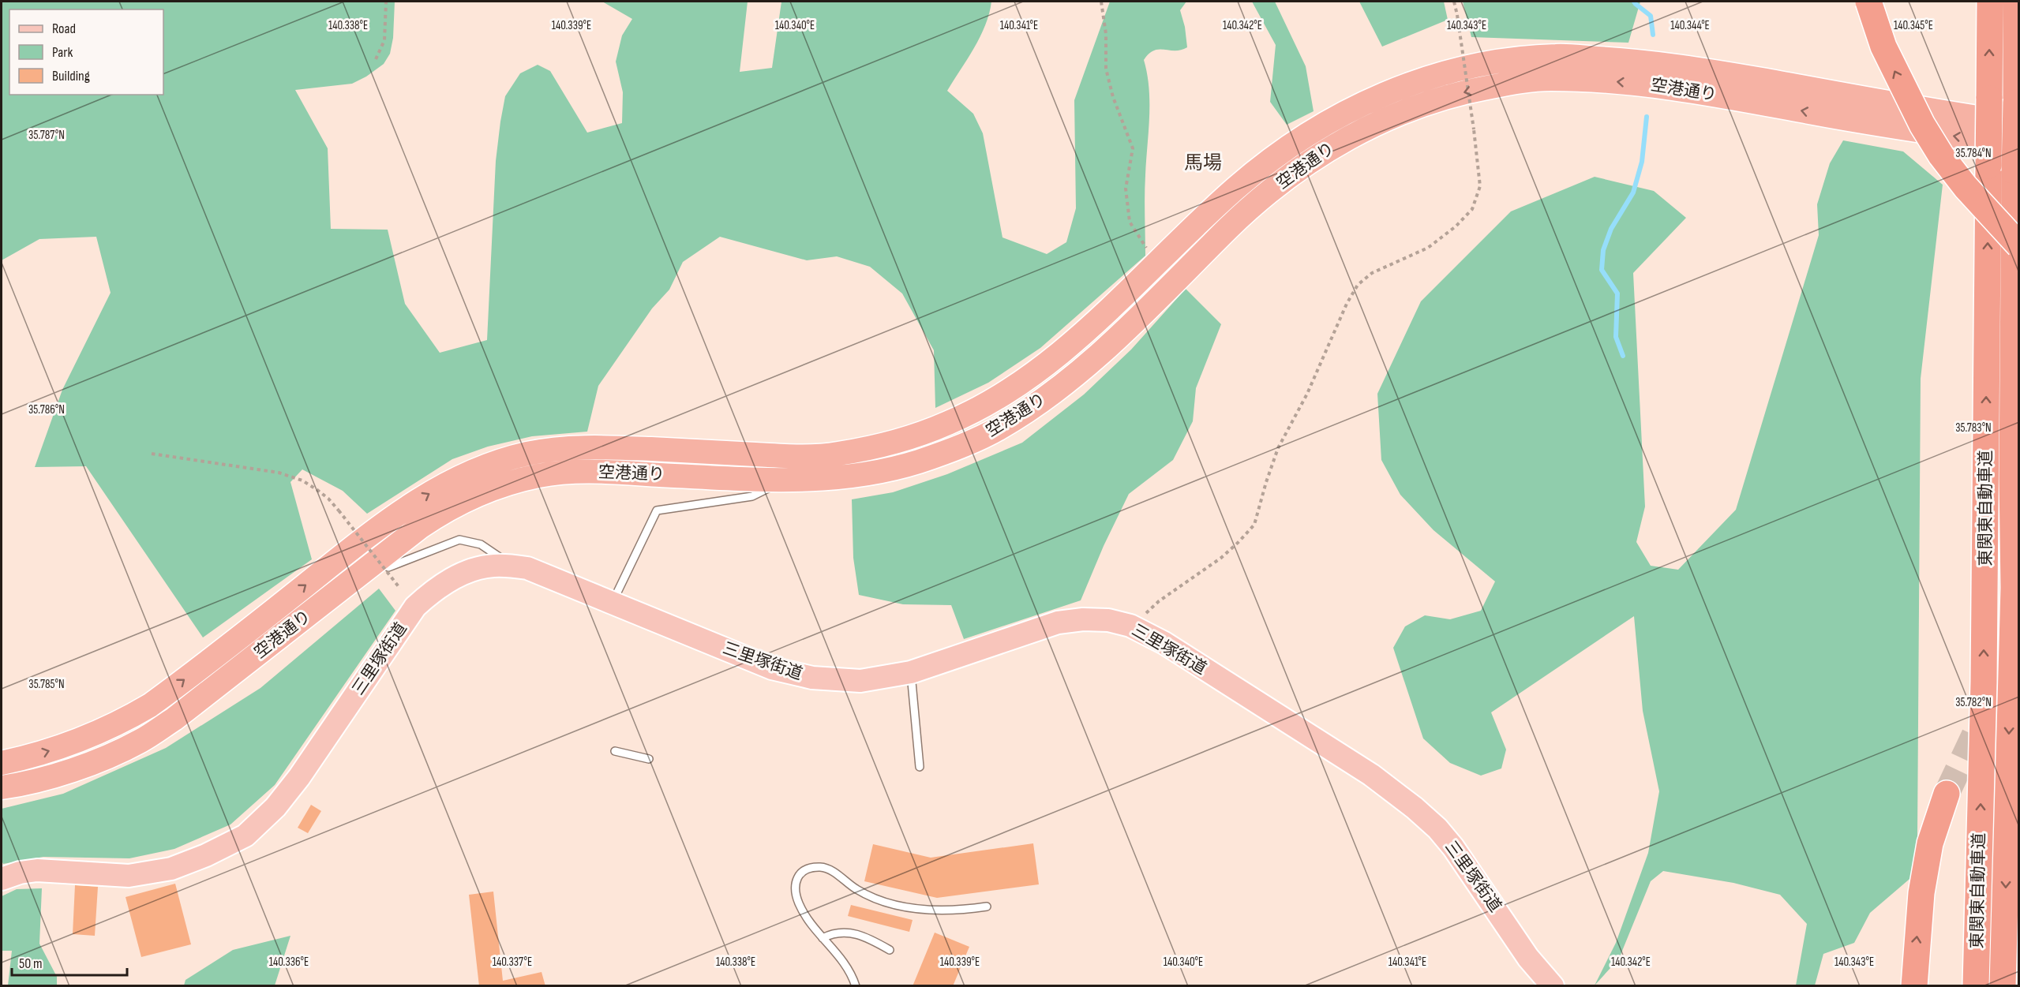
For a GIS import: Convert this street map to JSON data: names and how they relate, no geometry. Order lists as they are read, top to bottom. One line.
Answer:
{"streets":{"highway":["空港通り","東関東自動車道"],"main road":["三里塚街道"]},"crossings":[["空港通り","東関東自動車道"]],"districts":["馬場"],"legend":["Road","Park","Building"],"scale_bar":"50 m","coordinates":["140.338°E","140.339°E","140.340°E","140.341°E","140.342°E","140.344°E","140.345°E","140.343°E","35.787°N","35.784°N","35.786°N","35.783°N","35.785°N","35.782°N","140.336°E","140.337°E"]}
